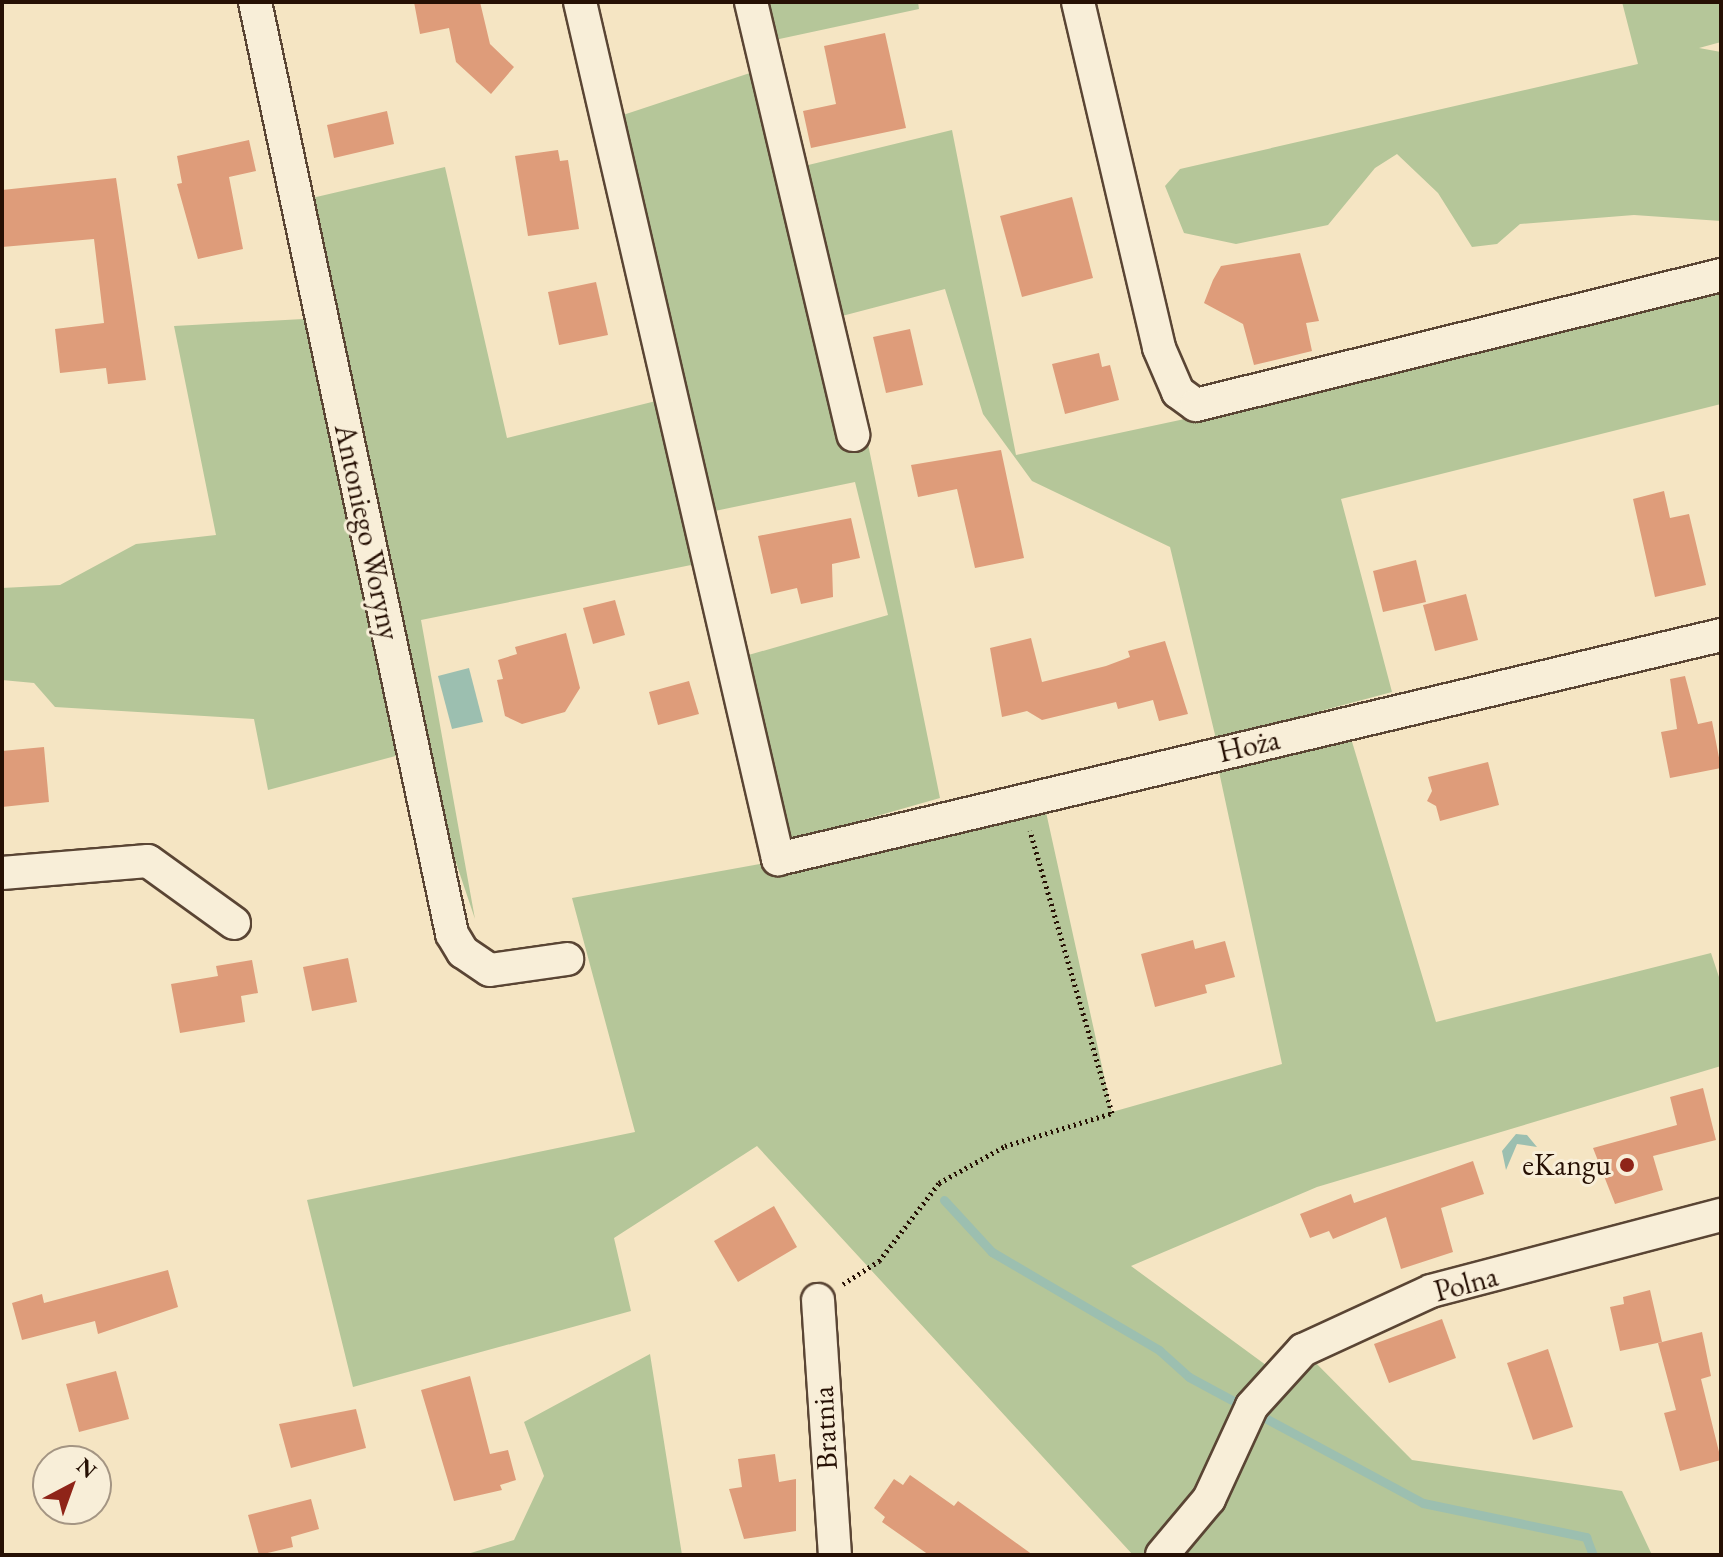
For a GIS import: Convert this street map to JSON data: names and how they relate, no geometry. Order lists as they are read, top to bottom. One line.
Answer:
{"streets":{"street":["Antoniego Woryny","Hoża","Polna","Bratnia"]},"places":["eKangu"],"north":"top right"}
